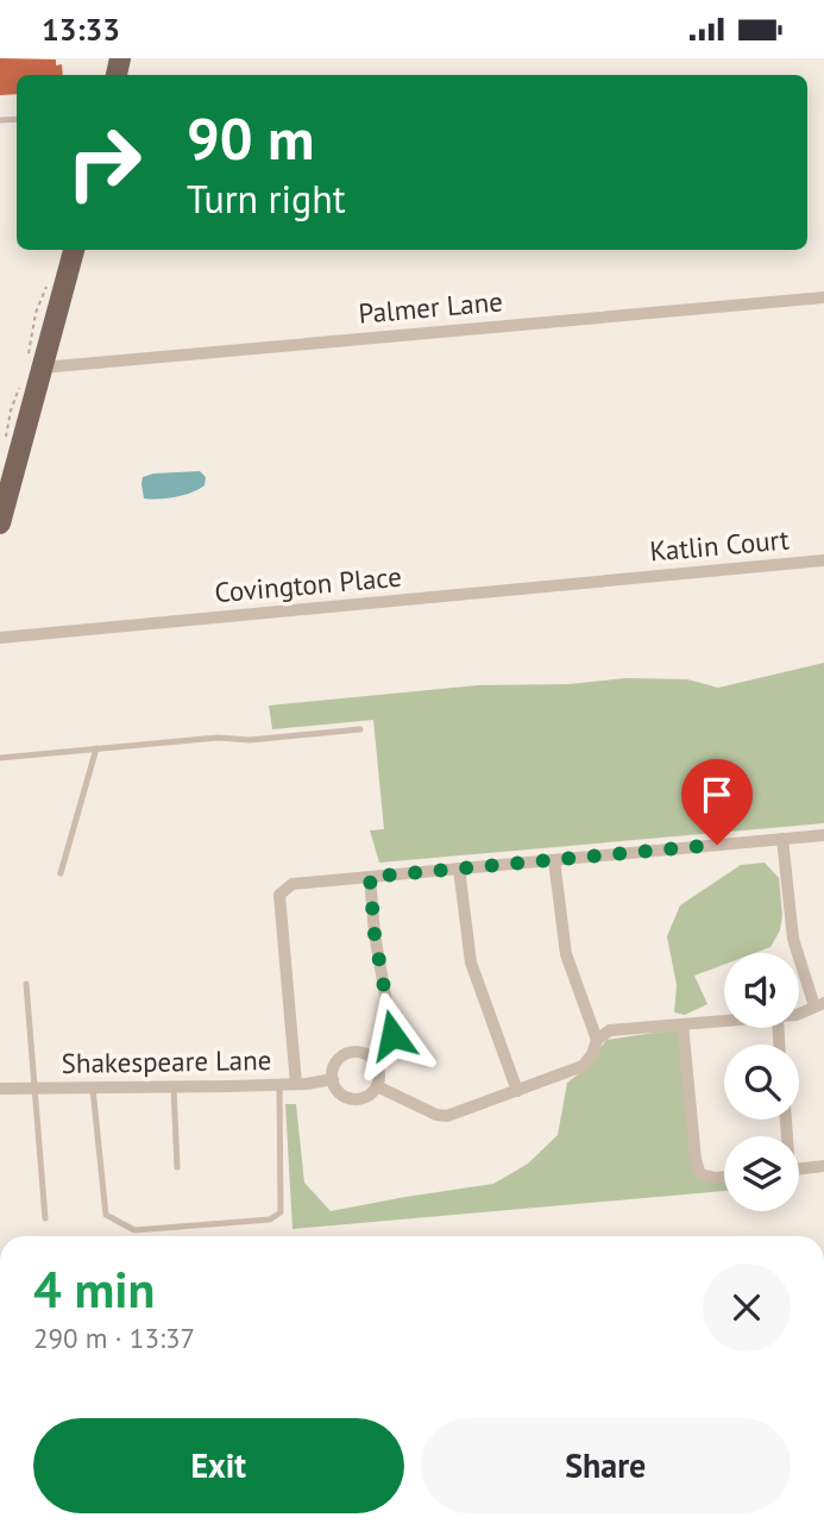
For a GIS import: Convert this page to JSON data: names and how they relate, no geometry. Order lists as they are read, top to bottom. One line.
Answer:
{"streets":{"street":["Palmer Lane","Katlin Court","Covington Place","Shakespeare Lane"]},"crossings":[["Katlin Court","Covington Place"]],"page":{"status":"13:33","turn":["90 m","Turn right"],"heading":["4 min","290 m · 13:37"],"buttons":["Exit","Share"]}}
